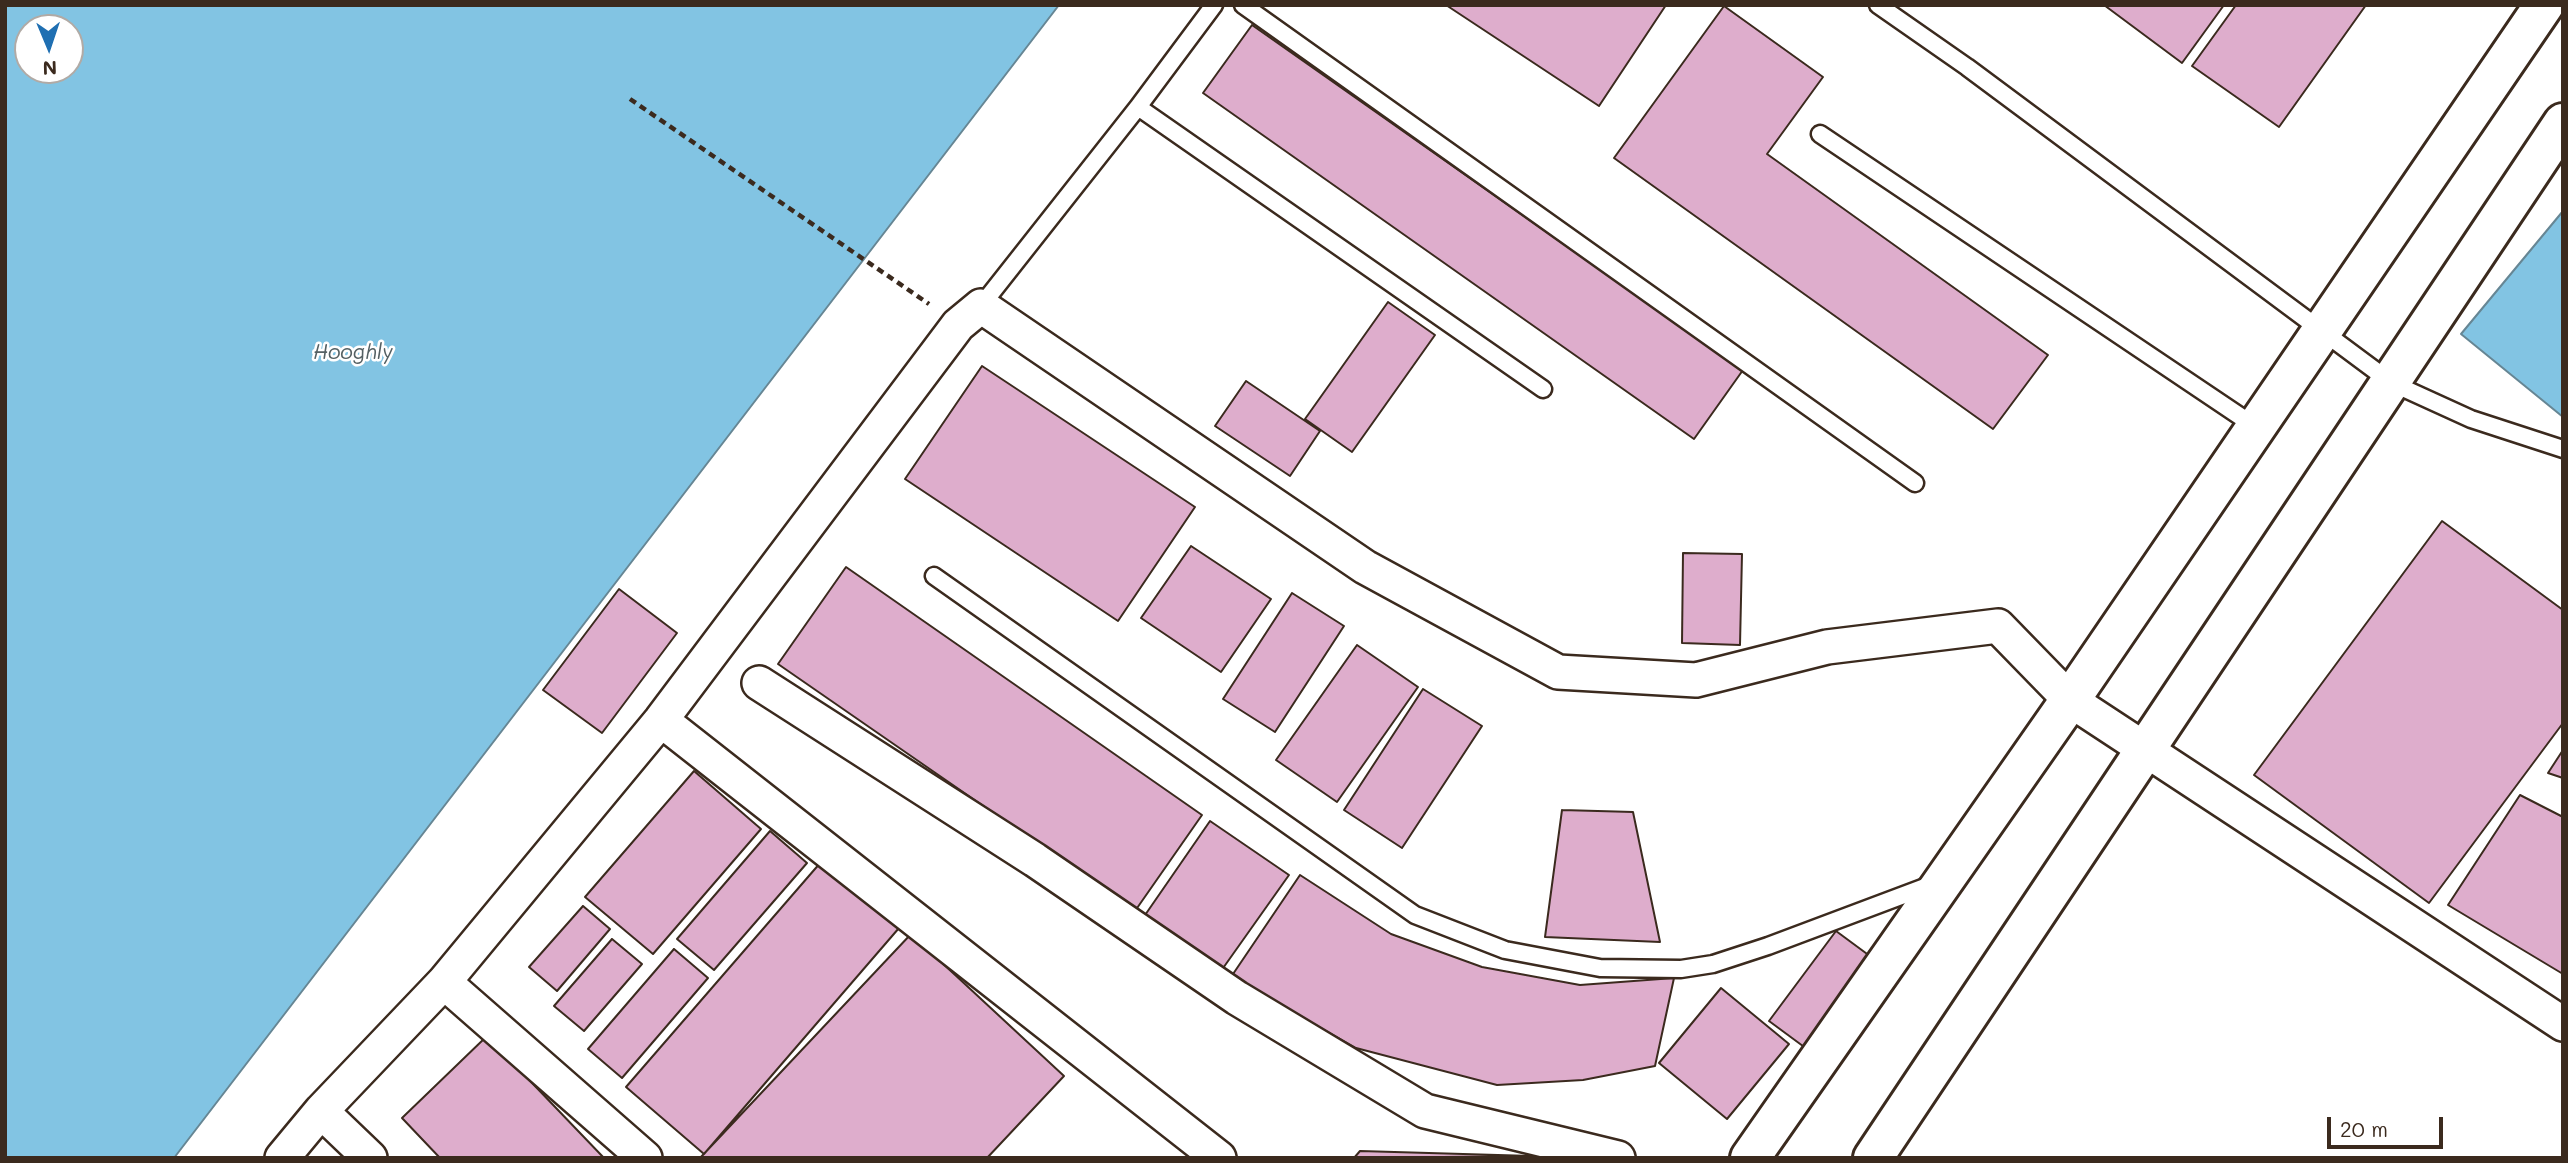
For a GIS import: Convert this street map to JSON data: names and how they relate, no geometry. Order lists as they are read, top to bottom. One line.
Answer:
{"water":["Hooghly"],"scale_bar":"20 m","north":"bottom"}
